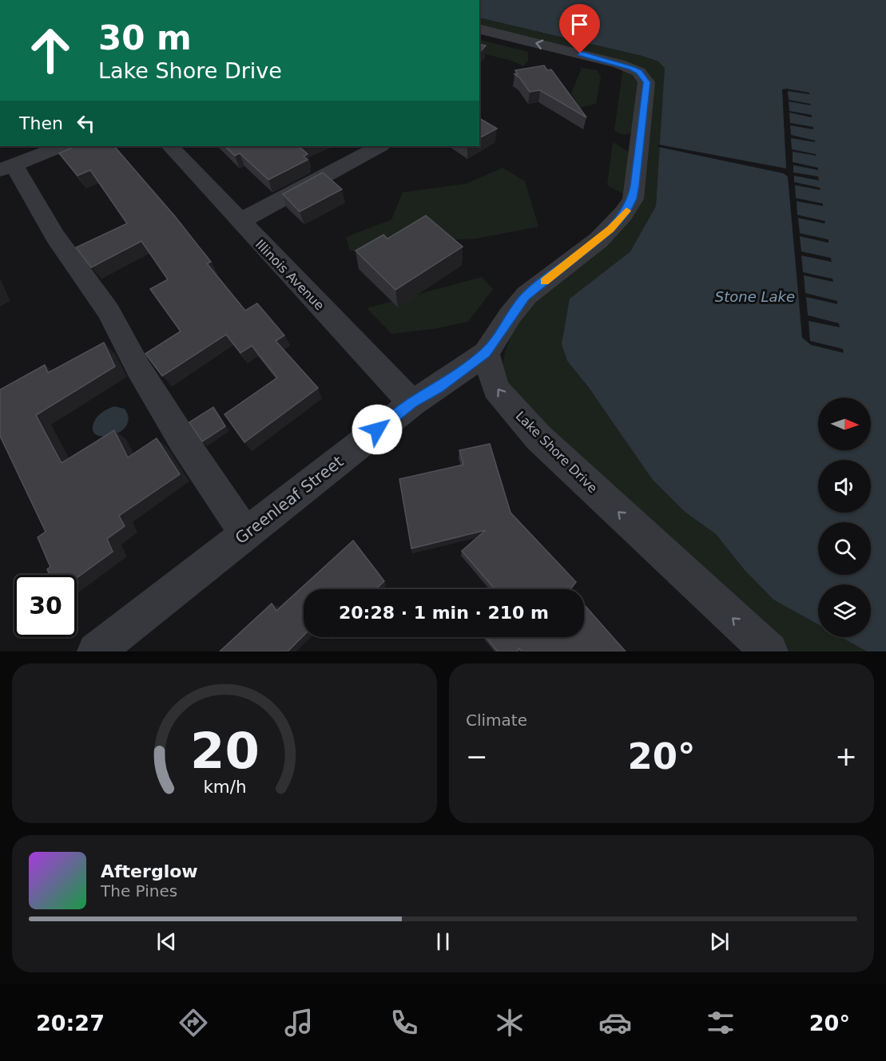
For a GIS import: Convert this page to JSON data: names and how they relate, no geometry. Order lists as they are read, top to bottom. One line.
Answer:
{"streets":{"street":["Illinois Avenue","Lake Shore Drive","Greenleaf Street"]},"crossings":[["Illinois Avenue","Greenleaf Street"],["Lake Shore Drive","Greenleaf Street"]],"one_way":["Lake Shore Drive"],"water":["Stone Lake"],"north":"right","page":{"turn":["30 m","Lake Shore Drive"],"then":"Then","limit":"30","trip":"20:28 · 1 min · 210 m","tile":"Climate","heat":["−","20°","+"],"song":["Afterglow","The Pines"],"tabs":["20:27","20°"],"gauge":["20","km/h"]}}
